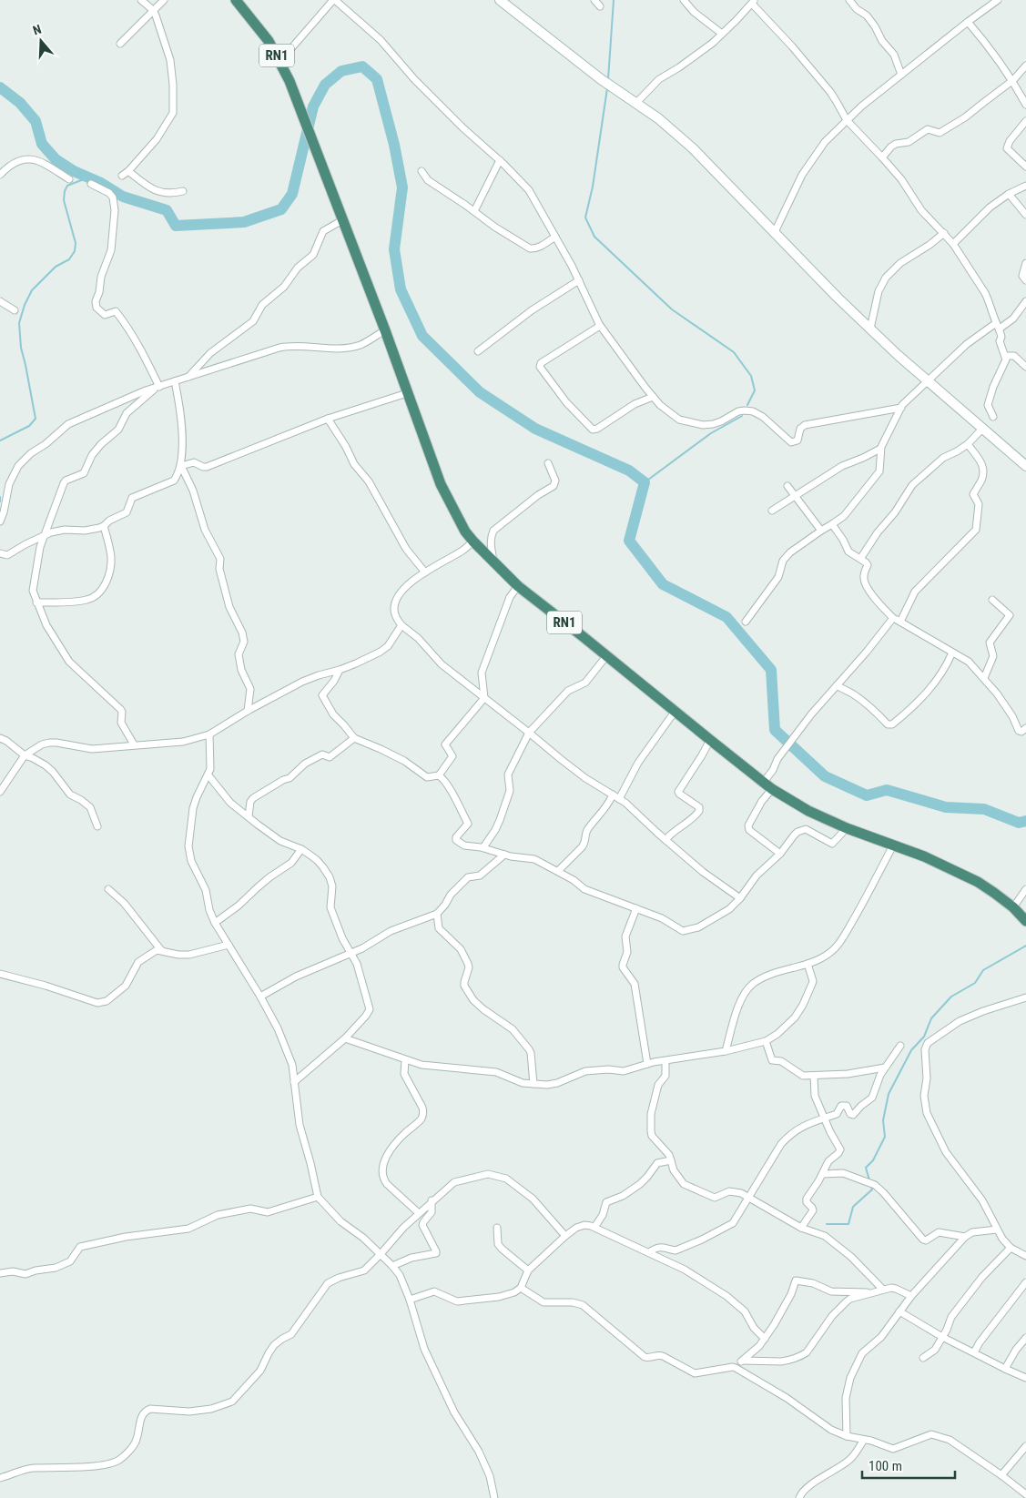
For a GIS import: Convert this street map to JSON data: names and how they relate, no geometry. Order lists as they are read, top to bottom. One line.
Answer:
{"streets":{"highway":["RN1"]},"scale_bar":"100 m","north":"top"}
